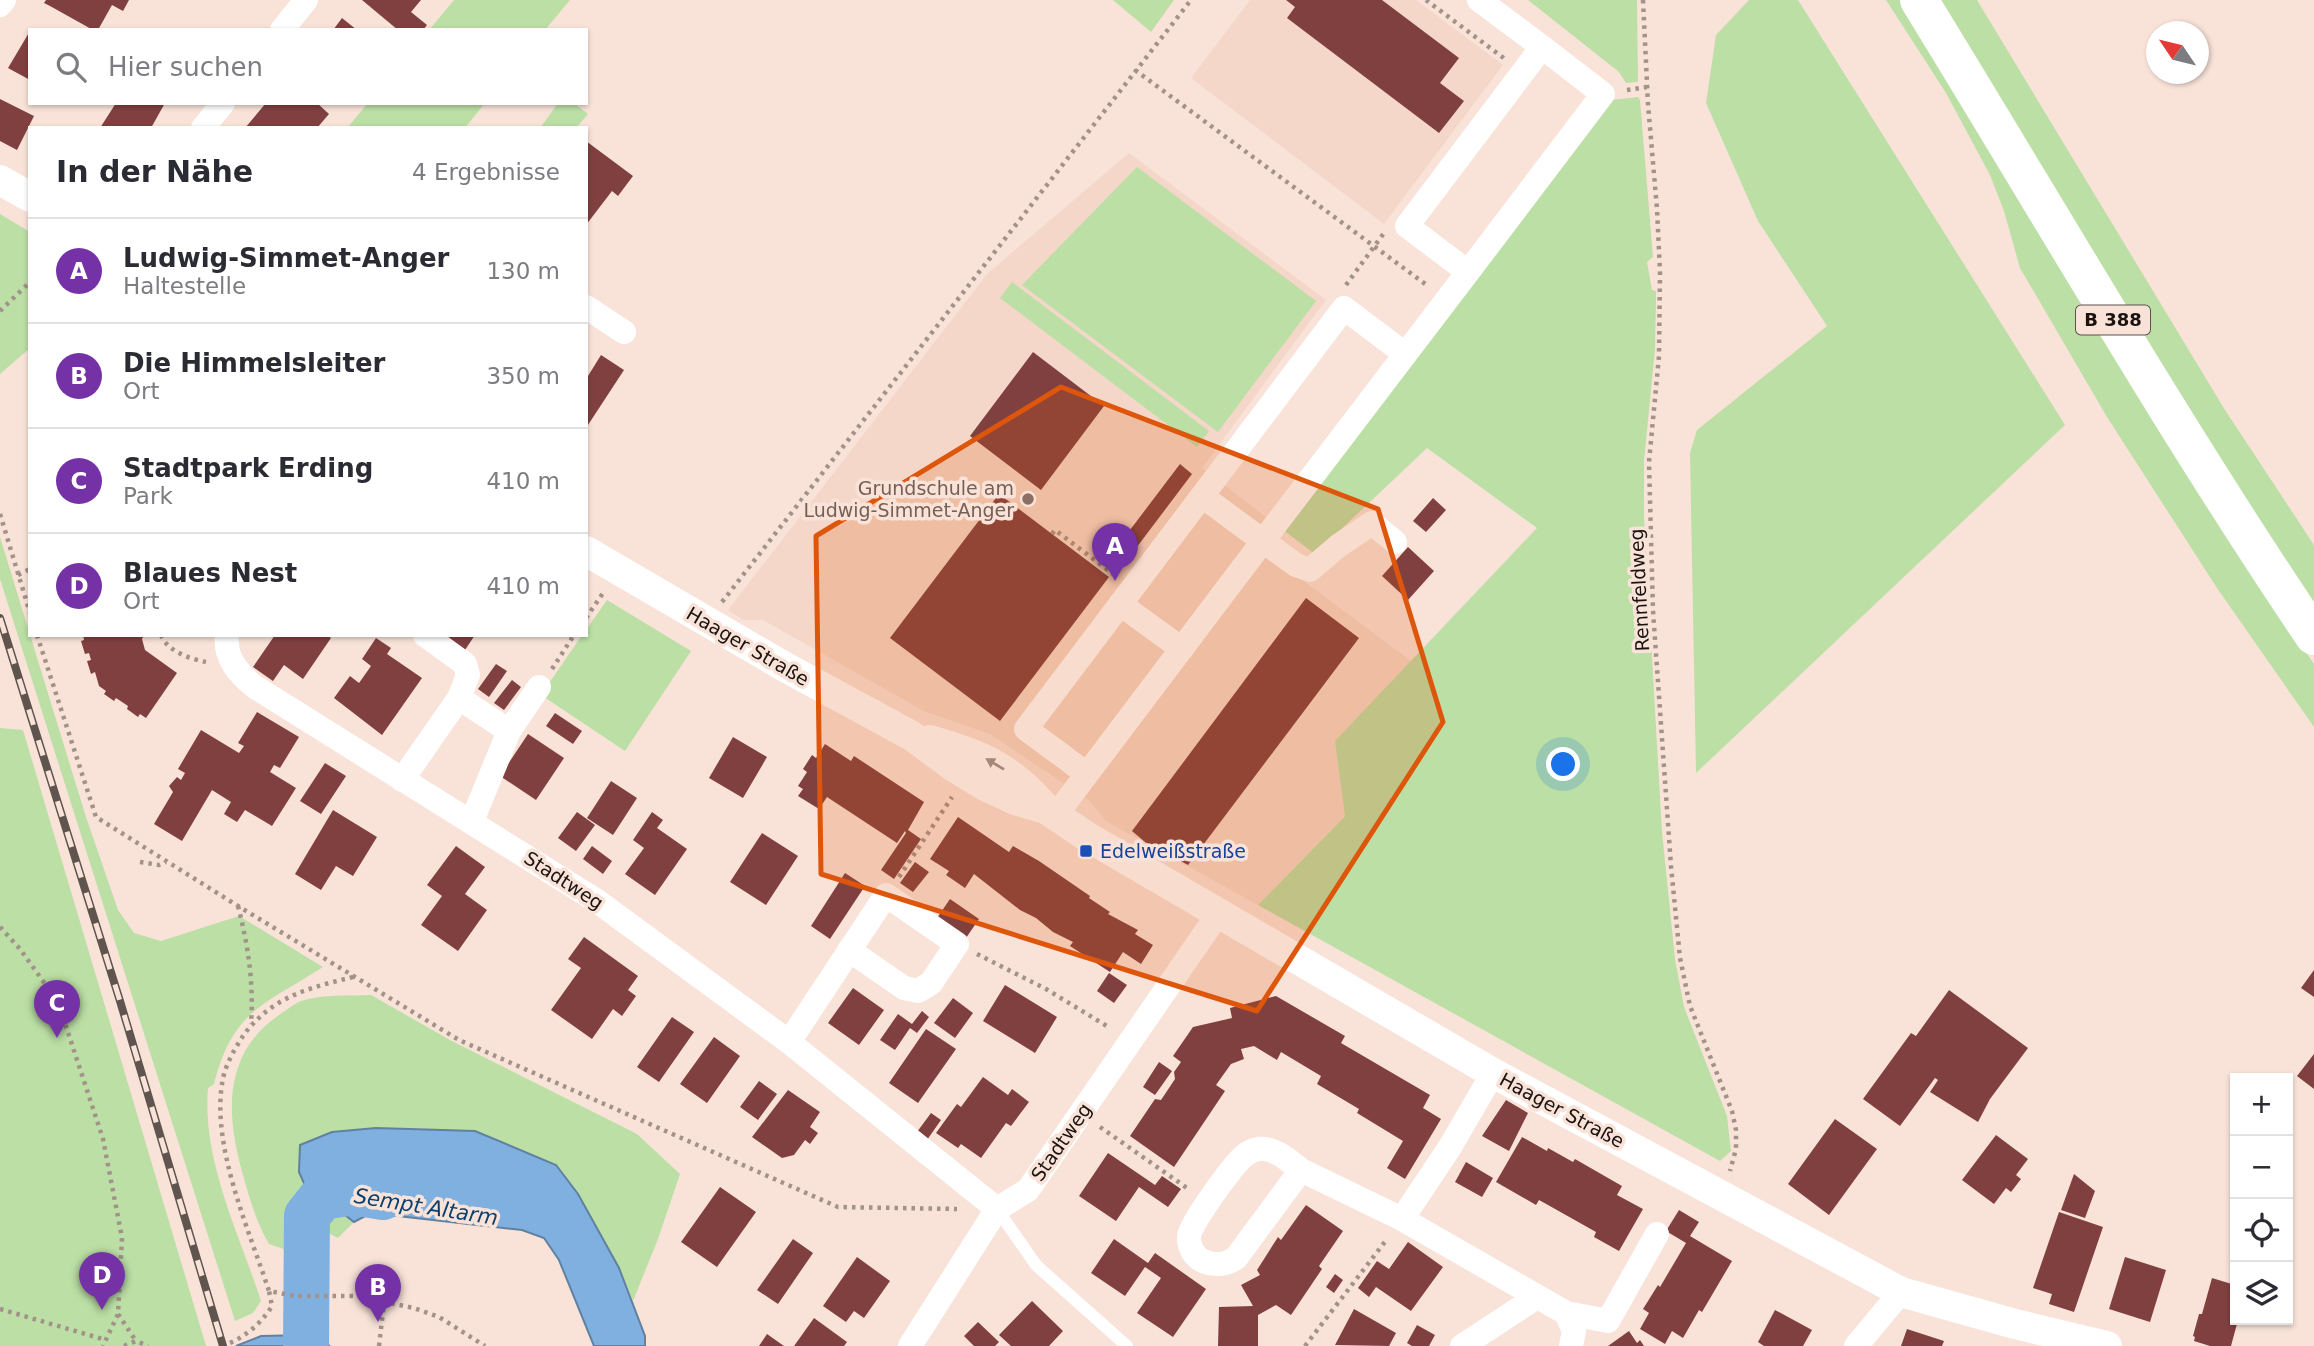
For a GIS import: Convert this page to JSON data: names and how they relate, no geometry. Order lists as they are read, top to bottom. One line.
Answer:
{"streets":{"main road":["B 388"],"street":["Haager Straße","Stadtweg"],"path":["Rennfeldweg"]},"crossings":[["Haager Straße","Stadtweg"]],"water":["Sempt Altarm"],"places":{"other":["Grundschule am Ludwig-Simmet-Anger"],"transit":["Edelweißstraße"]},"north":"top left","page":{"search":"Hier suchen","heading":["In der Nähe","4 Ergebnisse"],"list":[{"mark":"A","name":"Ludwig-Simmet-Anger","note":"Haltestelle","value":"130 m"},{"mark":"B","name":"Die Himmelsleiter","note":"Ort","value":"350 m"},{"mark":"C","name":"Stadtpark Erding","note":"Park","value":"410 m"},{"mark":"D","name":"Blaues Nest","note":"Ort","value":"410 m"}],"pins":["A","C","D","B"],"map_buttons":["+","−"]}}
